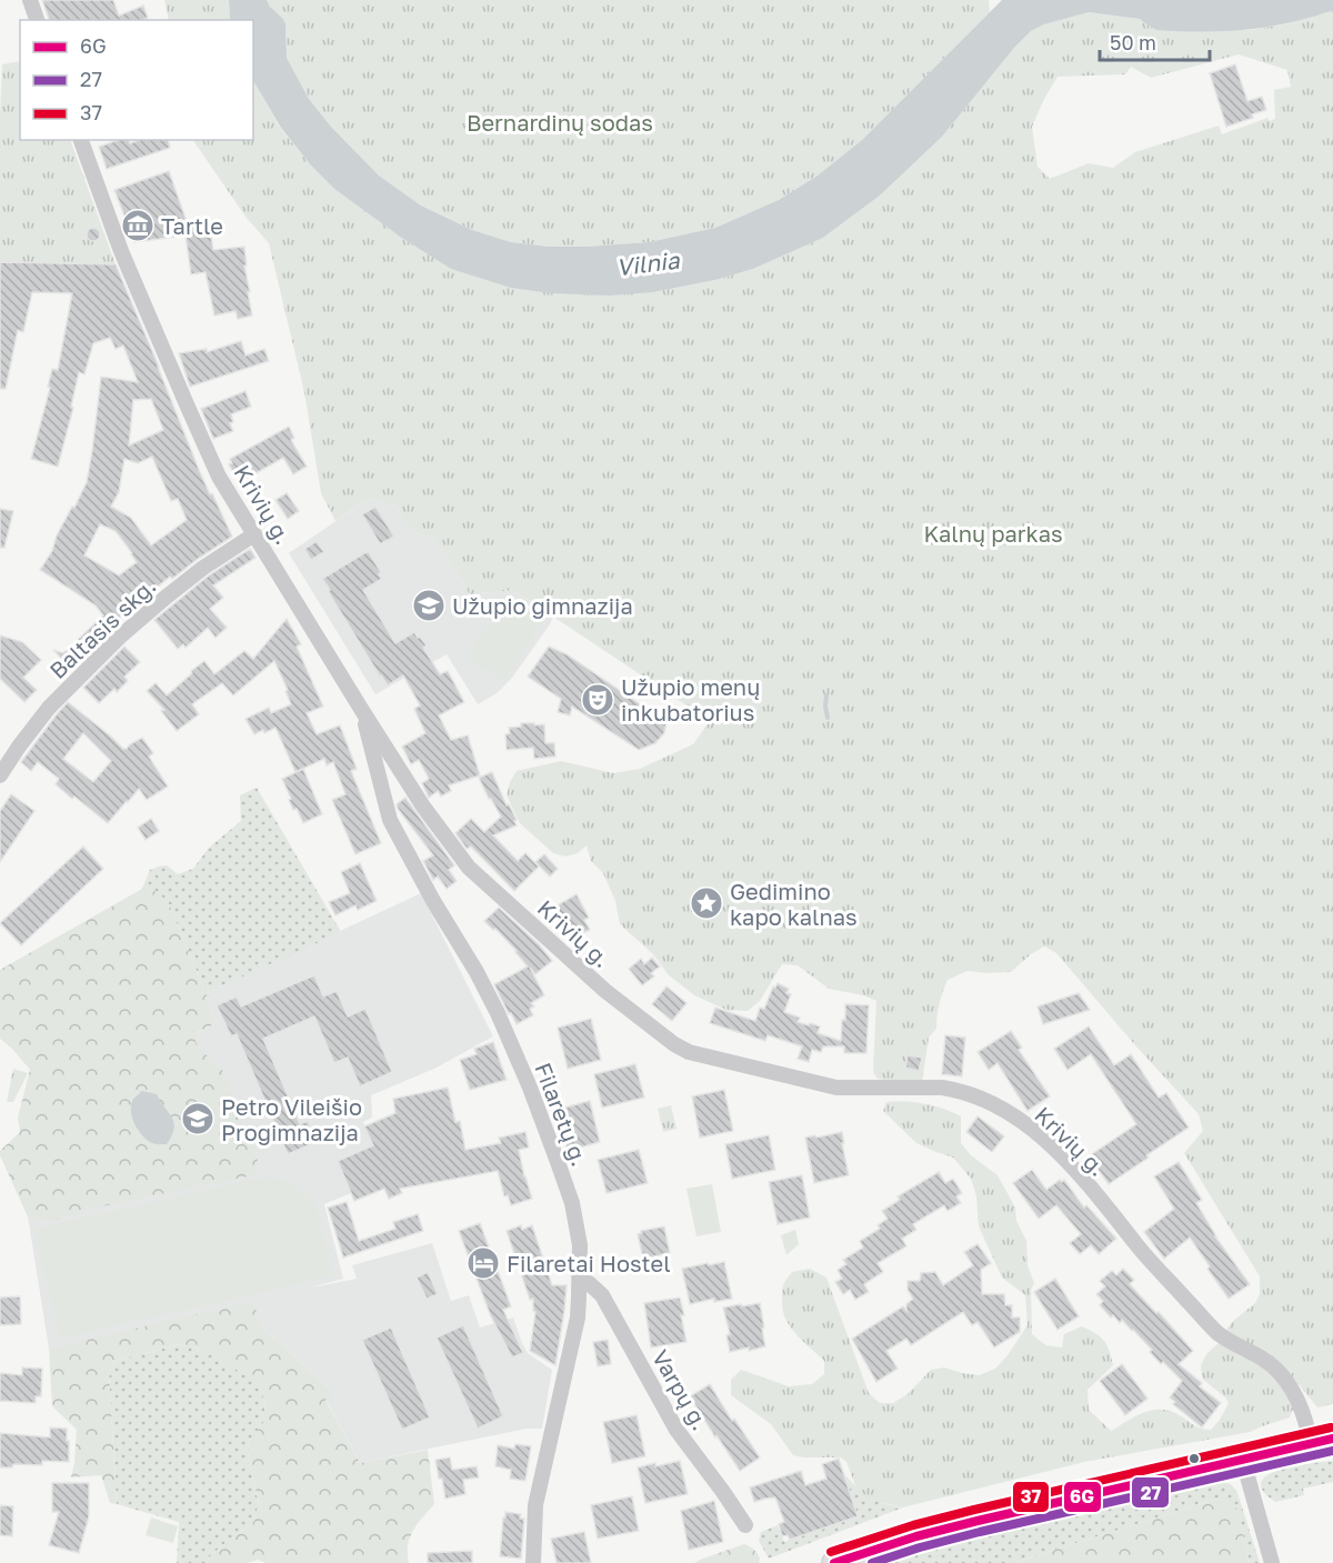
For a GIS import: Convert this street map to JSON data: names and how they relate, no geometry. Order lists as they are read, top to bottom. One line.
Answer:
{"streets":{"street":["Krivių g.","Baltasis skg.","Filaretų g.","Varpų g."]},"crossings":[["Krivių g.","Baltasis skg."],["Krivių g.","Filaretų g."],["Filaretų g.","Varpų g."]],"water":["Vilnia"],"parks":["Bernardinų sodas","Kalnų parkas"],"places":{"museum":["Tartle"],"school or university":["Užupio gimnazija","Petro Vileišio Progimnazija"],"theatre":["Užupio menų inkubatorius"],"place":["Gedimino kapo kalnas"],"hotel":["Filaretai Hostel"]},"lines":["transit line 37","transit line 6G","transit line 27"],"legend":["6G","27","37"],"scale_bar":"50 m"}
